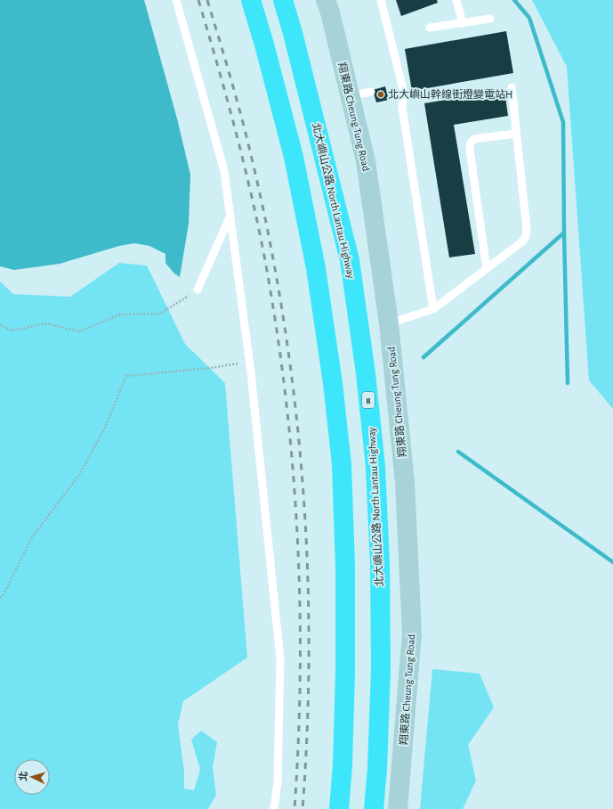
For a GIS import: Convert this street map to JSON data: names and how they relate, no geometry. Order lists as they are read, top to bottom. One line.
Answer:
{"streets":{"highway":["北大嶼山公路 North Lantau Highway","8"],"main road":["翔東路 Cheung Tung Road"]},"places":["北大嶼山幹線街燈變電站H"],"north":"left"}
